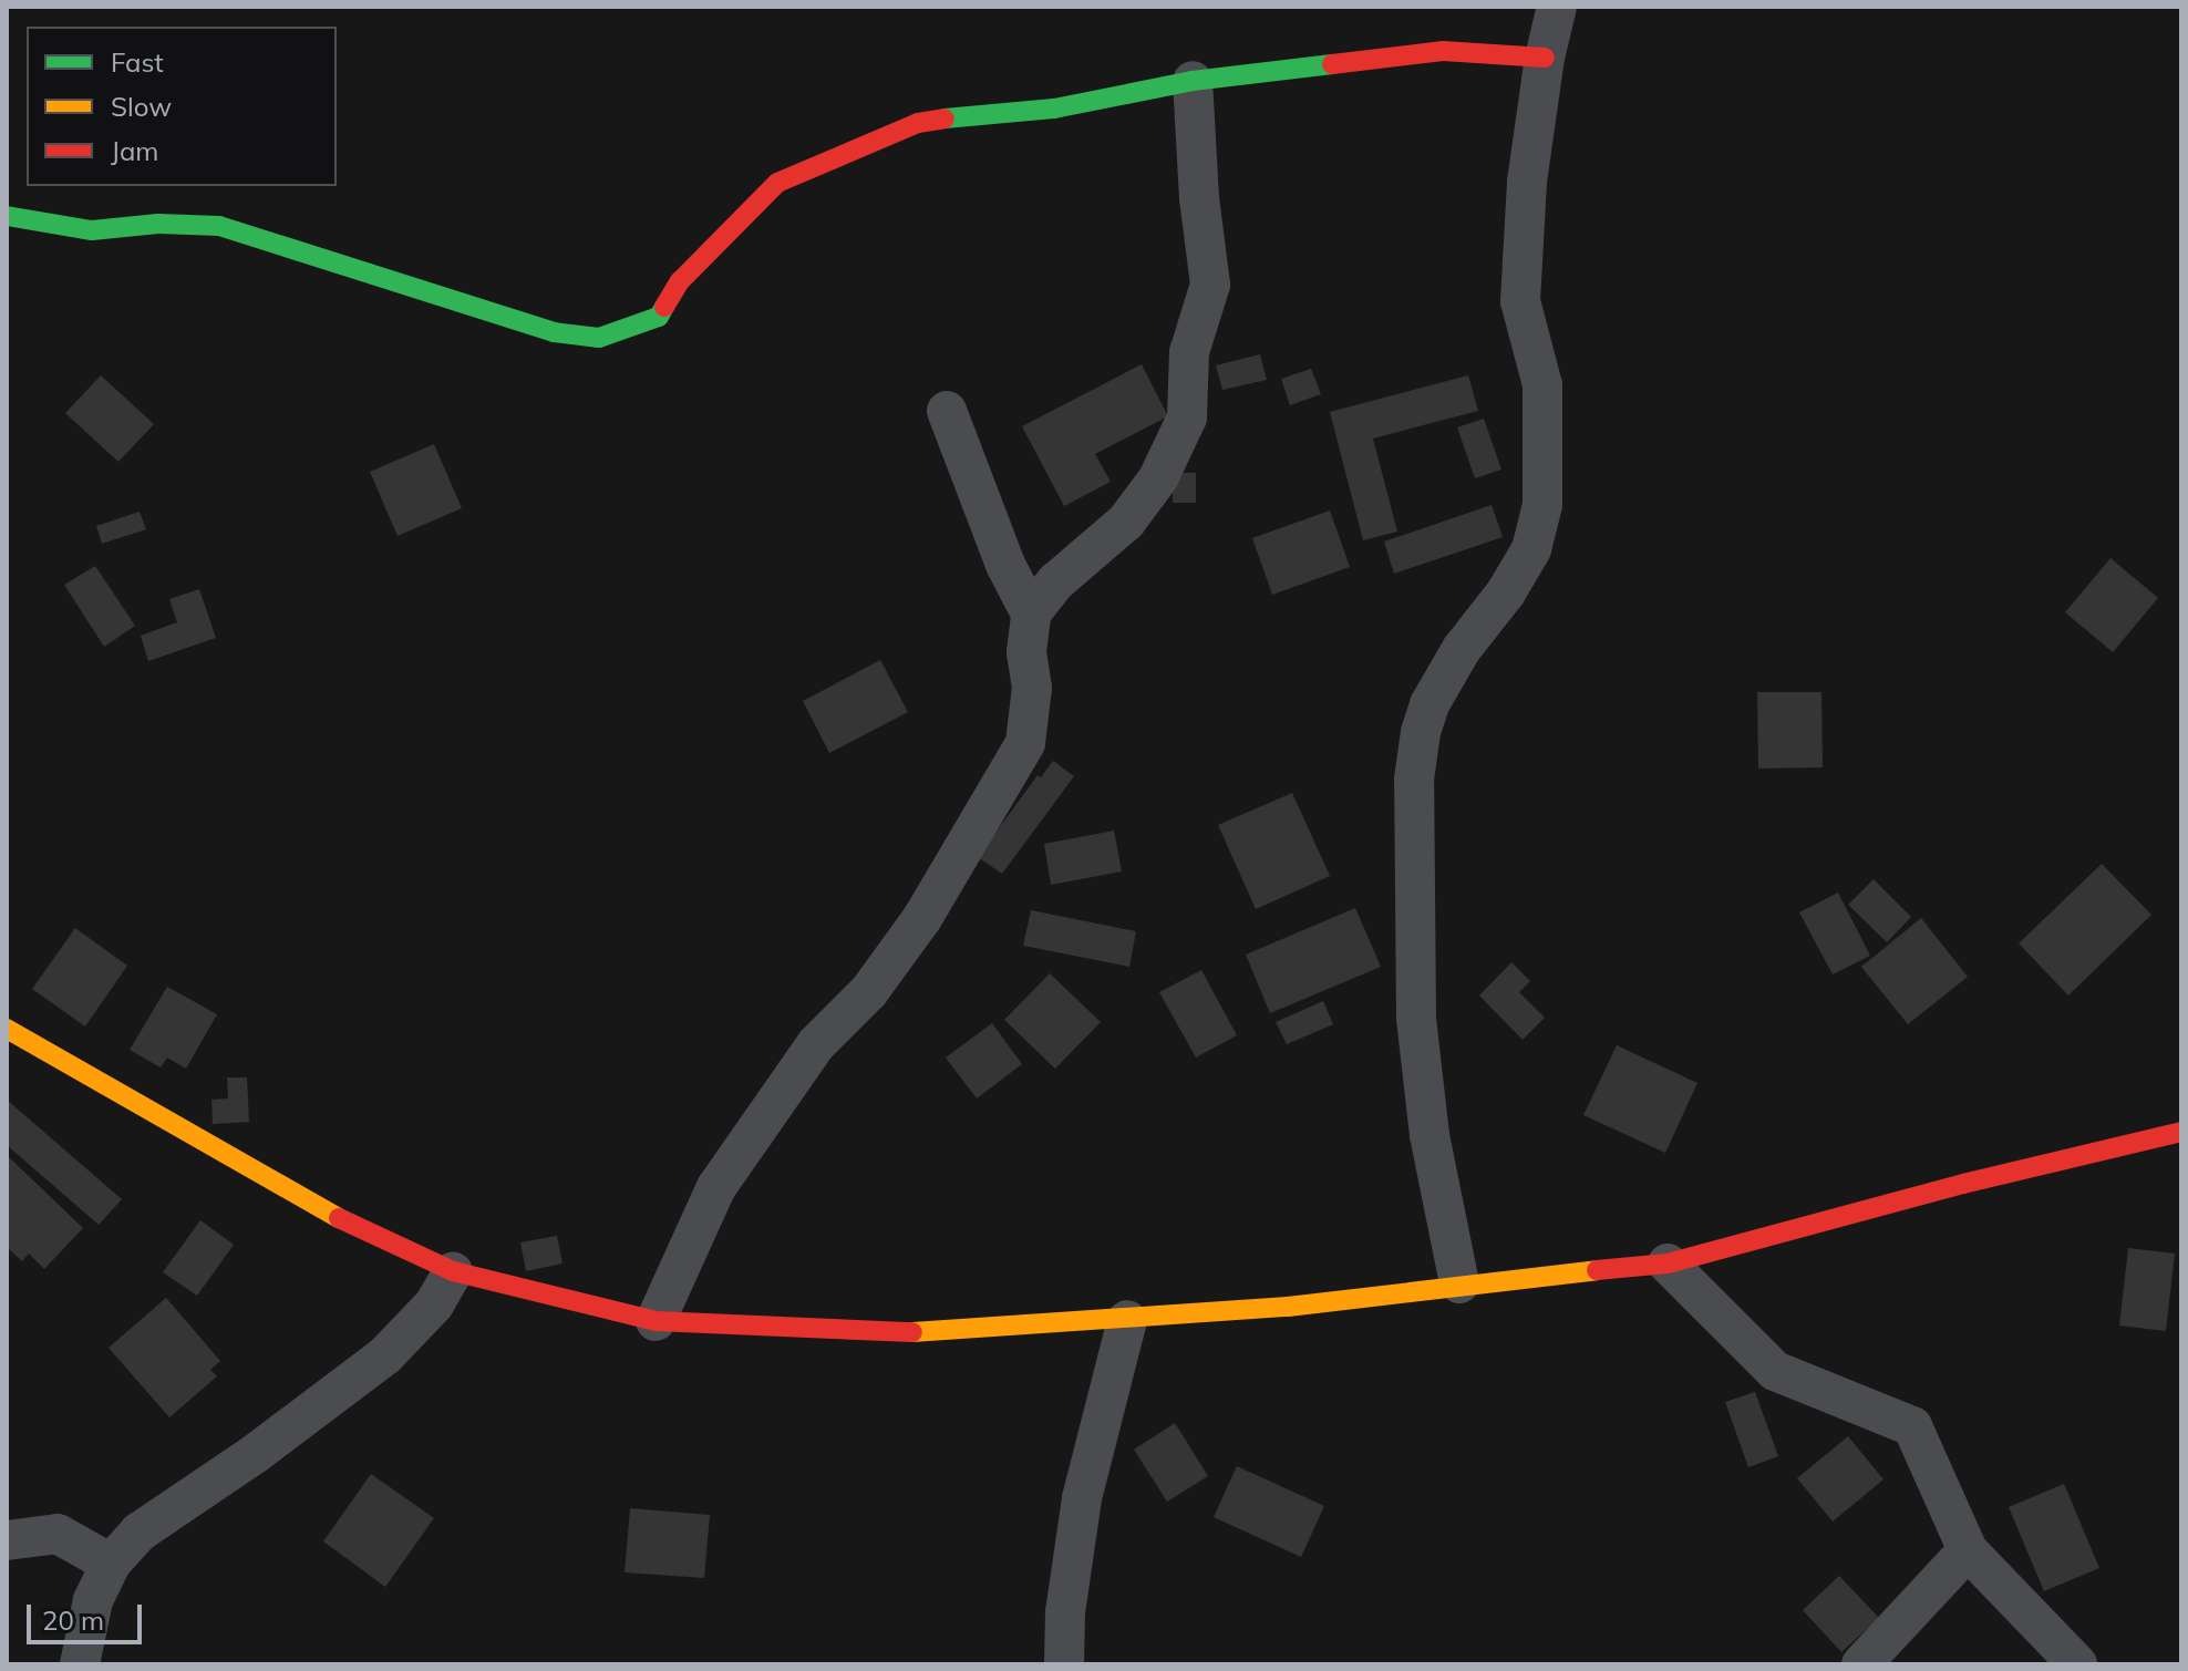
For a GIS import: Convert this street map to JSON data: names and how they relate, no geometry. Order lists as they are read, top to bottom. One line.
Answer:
{"legend":["Fast","Slow","Jam"],"scale_bar":"20 m"}
